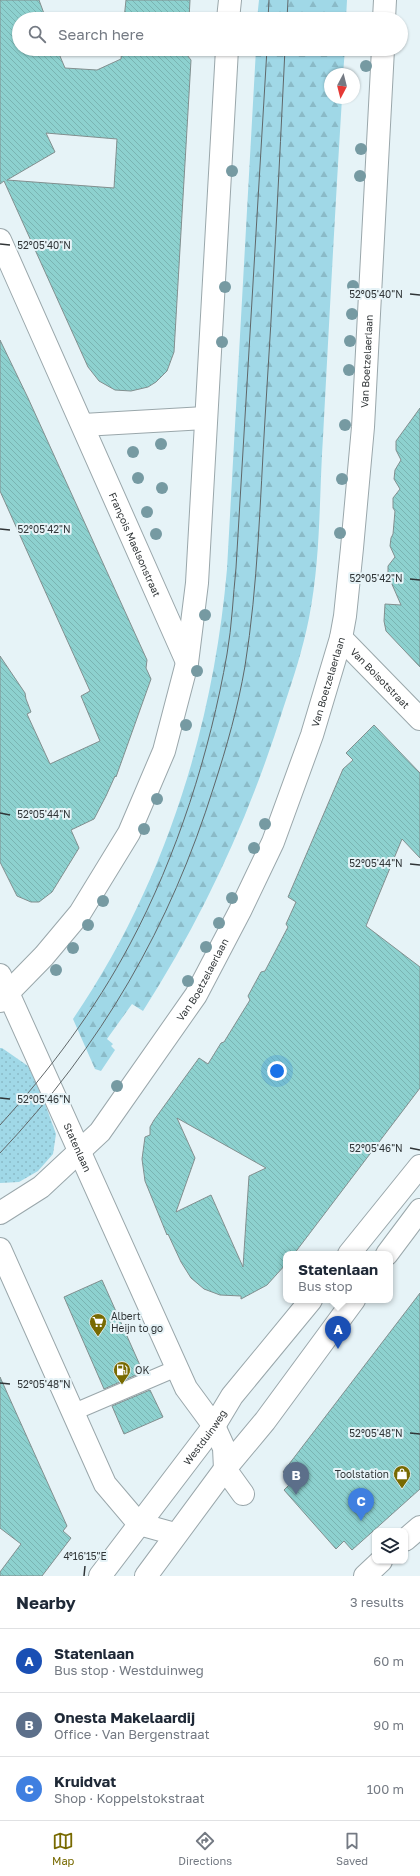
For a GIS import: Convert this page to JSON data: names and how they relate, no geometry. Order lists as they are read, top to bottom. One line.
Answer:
{"streets":{"street":["Van Boetzelaerlaan","François Maelsonstraat","Van Boisotstraat","Statenlaan","Westduinweg"]},"crossings":[["Van Boetzelaerlaan","Van Boisotstraat"],["Van Boetzelaerlaan","Statenlaan"],["Statenlaan","Westduinweg"]],"places":{"supermarket":["Albert Heijn to go"],"fuel station":["OK"],"shop":["Toolstation"]},"north":"bottom","page":{"search":"Search here","popup":["Statenlaan","Bus stop"],"pins":["A","B","C"],"heading":["Nearby","3 results"],"list":[{"mark":"A","name":"Statenlaan","note":"Bus stop · Westduinweg","value":"60 m"},{"mark":"B","name":"Onesta Makelaardij","note":"Office · Van Bergenstraat","value":"90 m"},{"mark":"C","name":"Kruidvat","note":"Shop · Koppelstokstraat","value":"100 m"}],"nav":["Map","Directions","Saved"]},"coordinates":["52°05'40\"N","52°05'42\"N","52°05'44\"N","52°05'46\"N","52°05'48\"N","4°16'15\"E"]}
